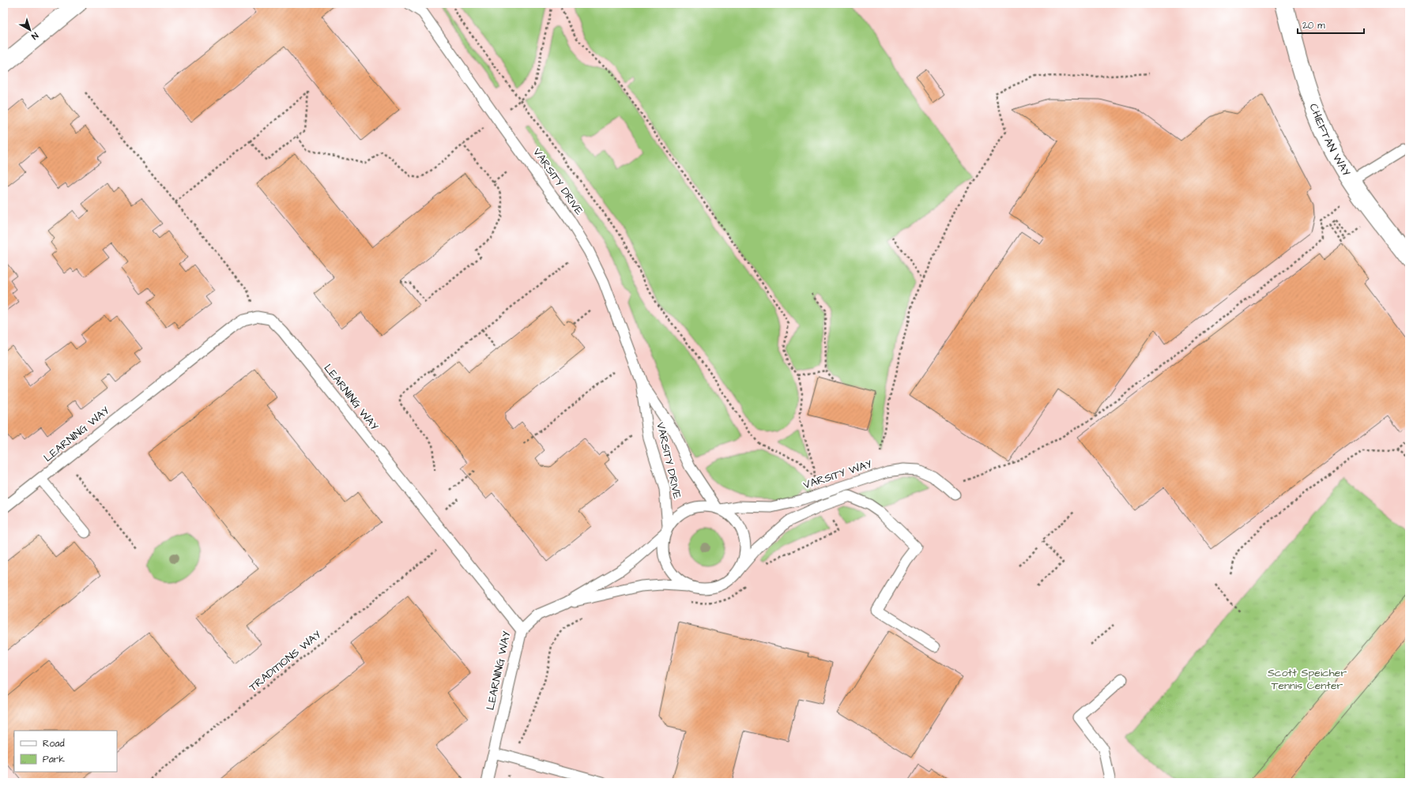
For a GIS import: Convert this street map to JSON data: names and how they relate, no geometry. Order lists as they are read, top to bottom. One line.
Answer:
{"streets":{"street":["CHIEFTAN WAY"],"lane":["VARSITY DRIVE","LEARNING WAY","VARSITY WAY"],"path":["TRADITIONS WAY"]},"crossings":[["VARSITY DRIVE","VARSITY WAY"]],"parks":["Scott Speicher Tennis Center"],"legend":["Road","Park"],"scale_bar":"20 m","north":"bottom right"}
